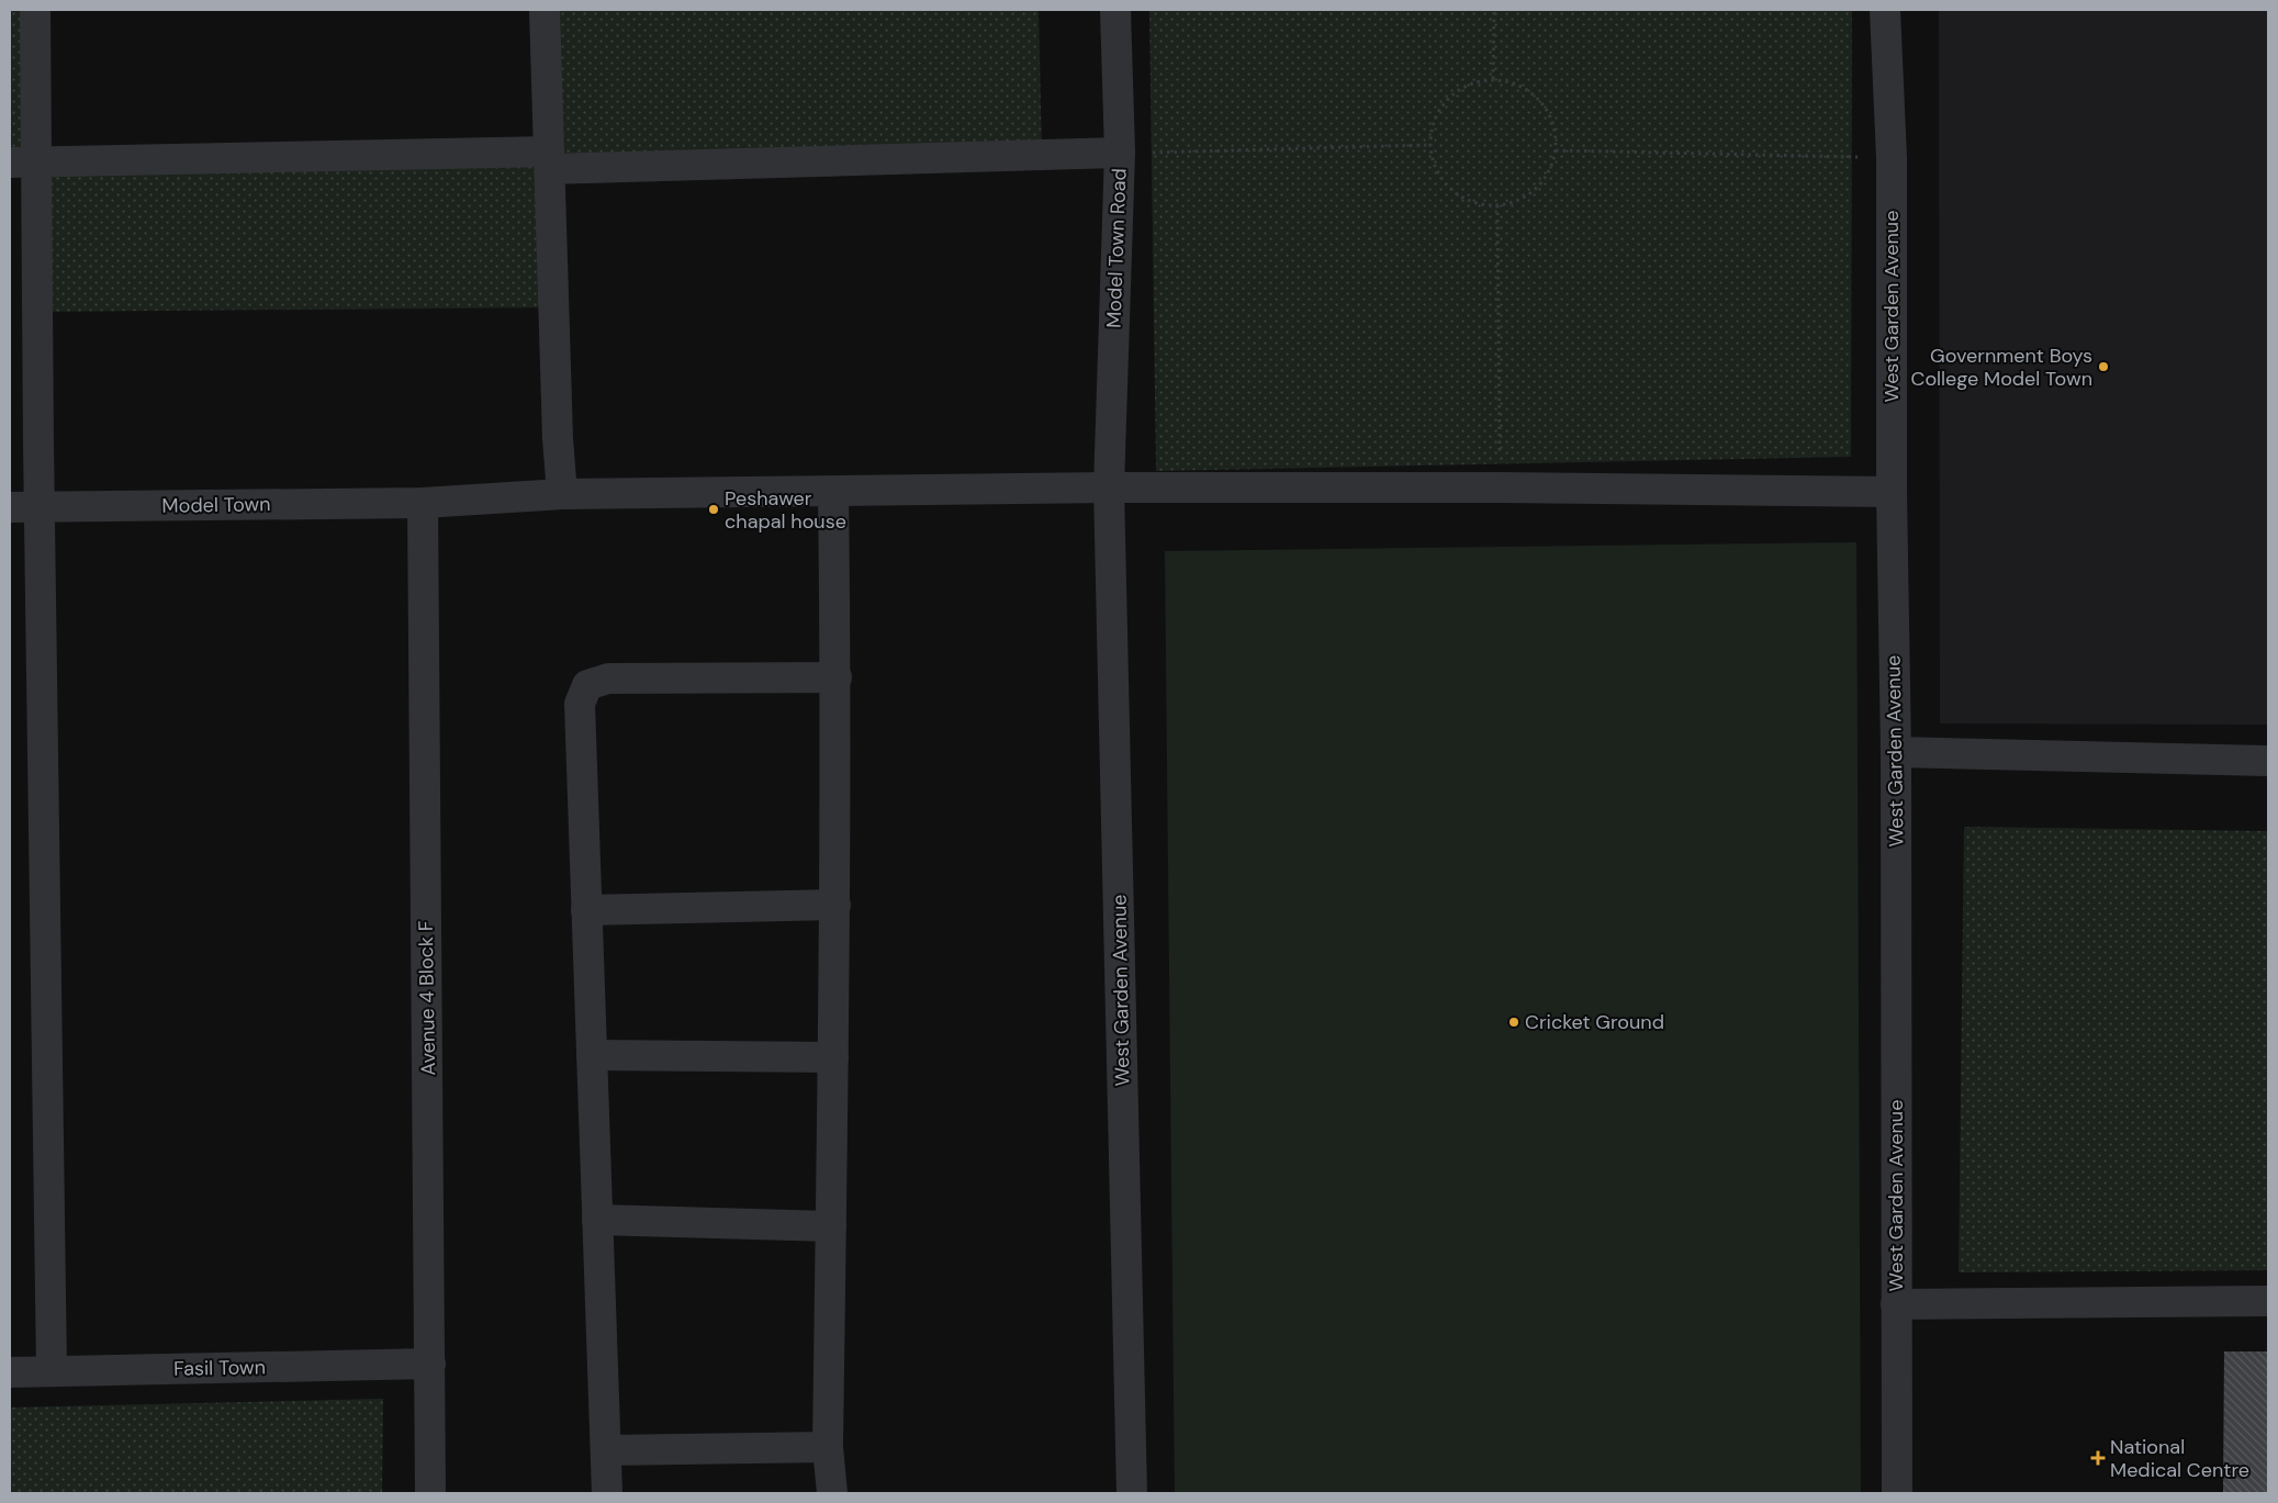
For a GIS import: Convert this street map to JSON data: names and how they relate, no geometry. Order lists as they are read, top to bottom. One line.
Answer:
{"streets":{"street":["Model Town Road","West Garden Avenue","Model Town","Avenue 4 Block F","Fasil Town"]},"crossings":[["Model Town Road","West Garden Avenue"],["Model Town Road","Model Town"],["West Garden Avenue","Model Town"],["Model Town","Avenue 4 Block F"],["Avenue 4 Block F","Fasil Town"]],"places":{"other":["Government Boys College Model Town","Peshawer chapal house","Cricket Ground"],"health":["National Medical Centre"]}}
